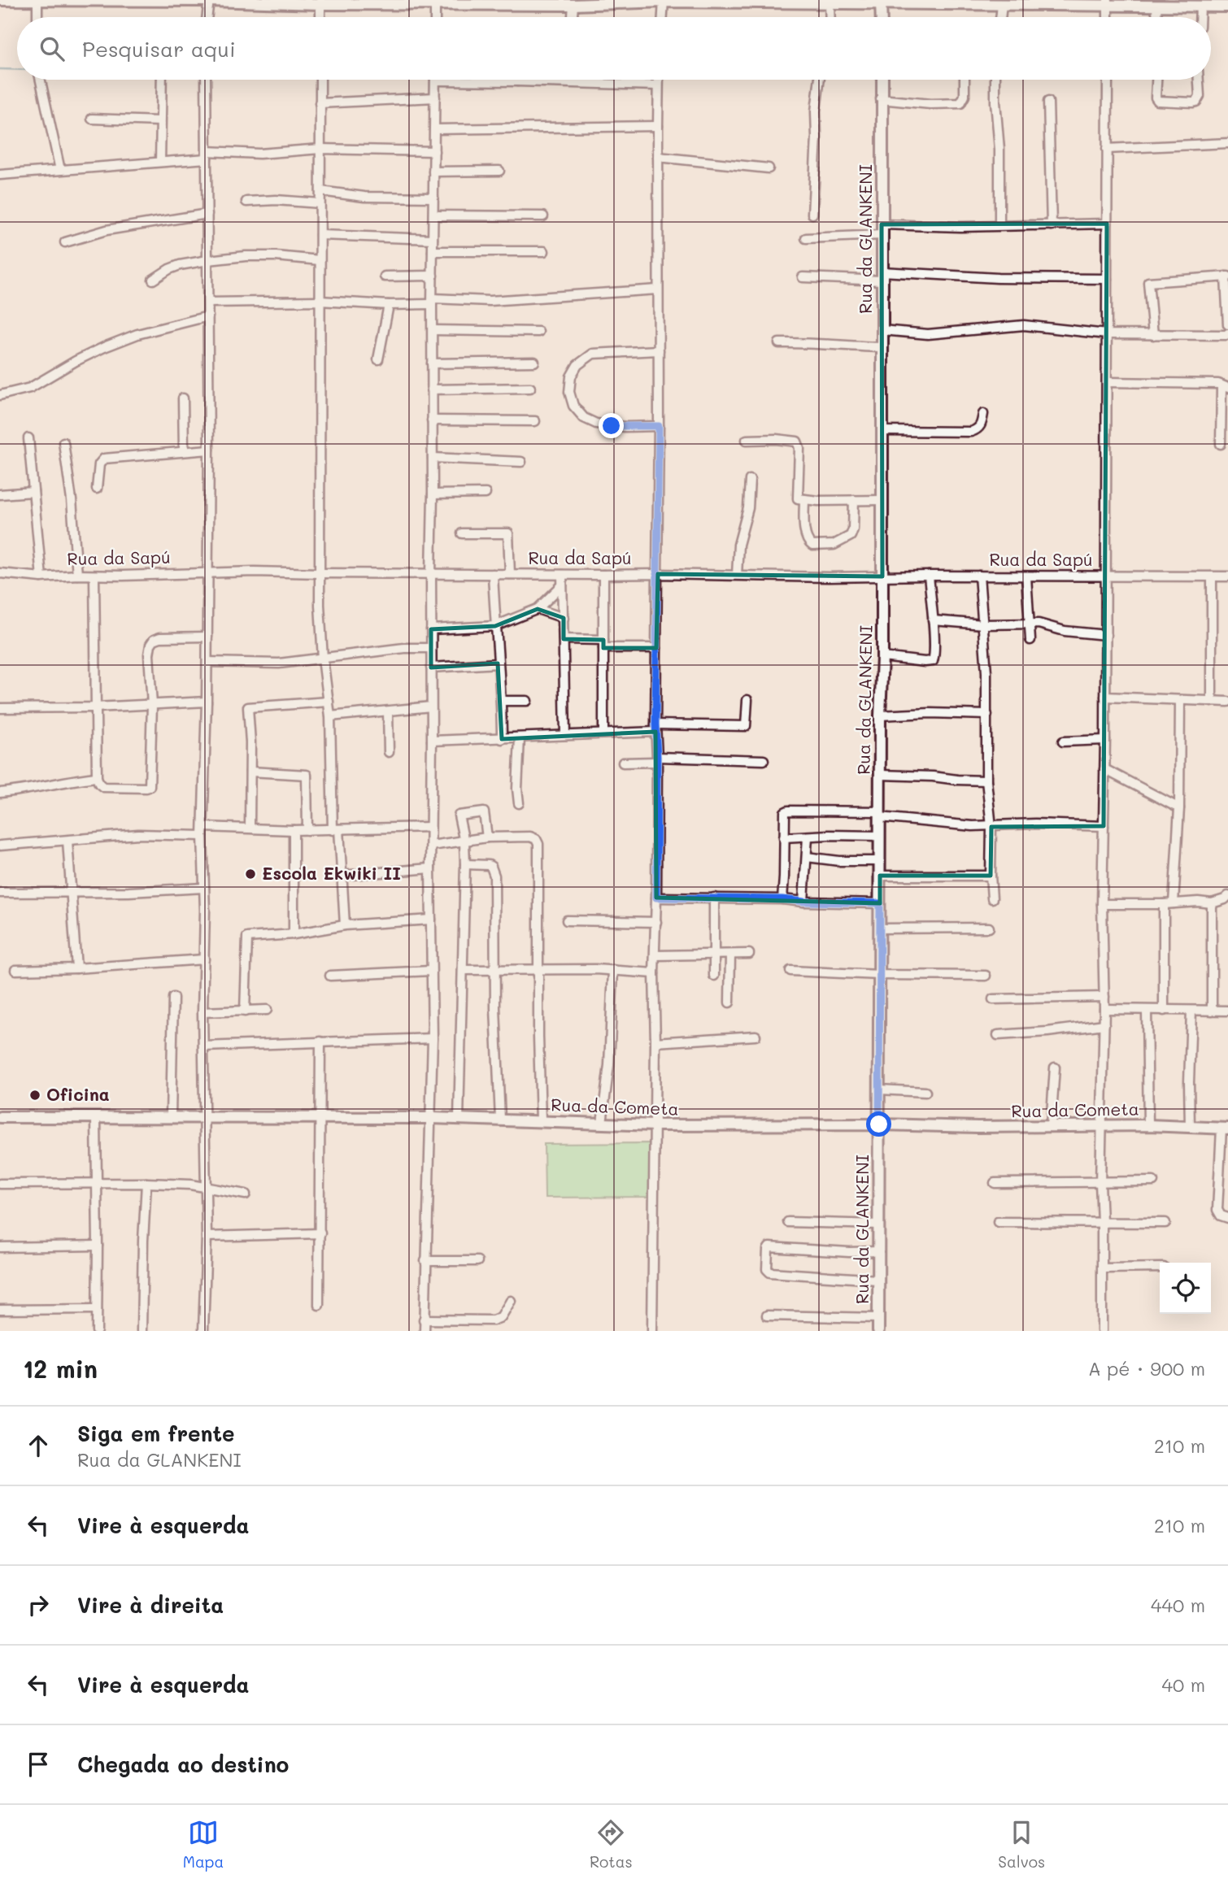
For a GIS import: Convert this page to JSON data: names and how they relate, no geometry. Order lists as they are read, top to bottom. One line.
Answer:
{"streets":{"street":["Rua da GLANKENI","Rua da Sapú","Rua da Cometa"]},"crossings":[["Rua da GLANKENI","Rua da Sapú"],["Rua da GLANKENI","Rua da Cometa"]],"places":["Escola Ekwiki II","Oficina"],"page":{"search":"Pesquisar aqui","heading":["12 min","A pé · 900 m"],"list":[["Siga em frente","Rua da GLANKENI","210 m"],["Vire à esquerda","210 m"],["Vire à direita","440 m"],["Vire à esquerda","40 m"],"Chegada ao destino"],"nav":["Mapa","Rotas","Salvos"]}}
